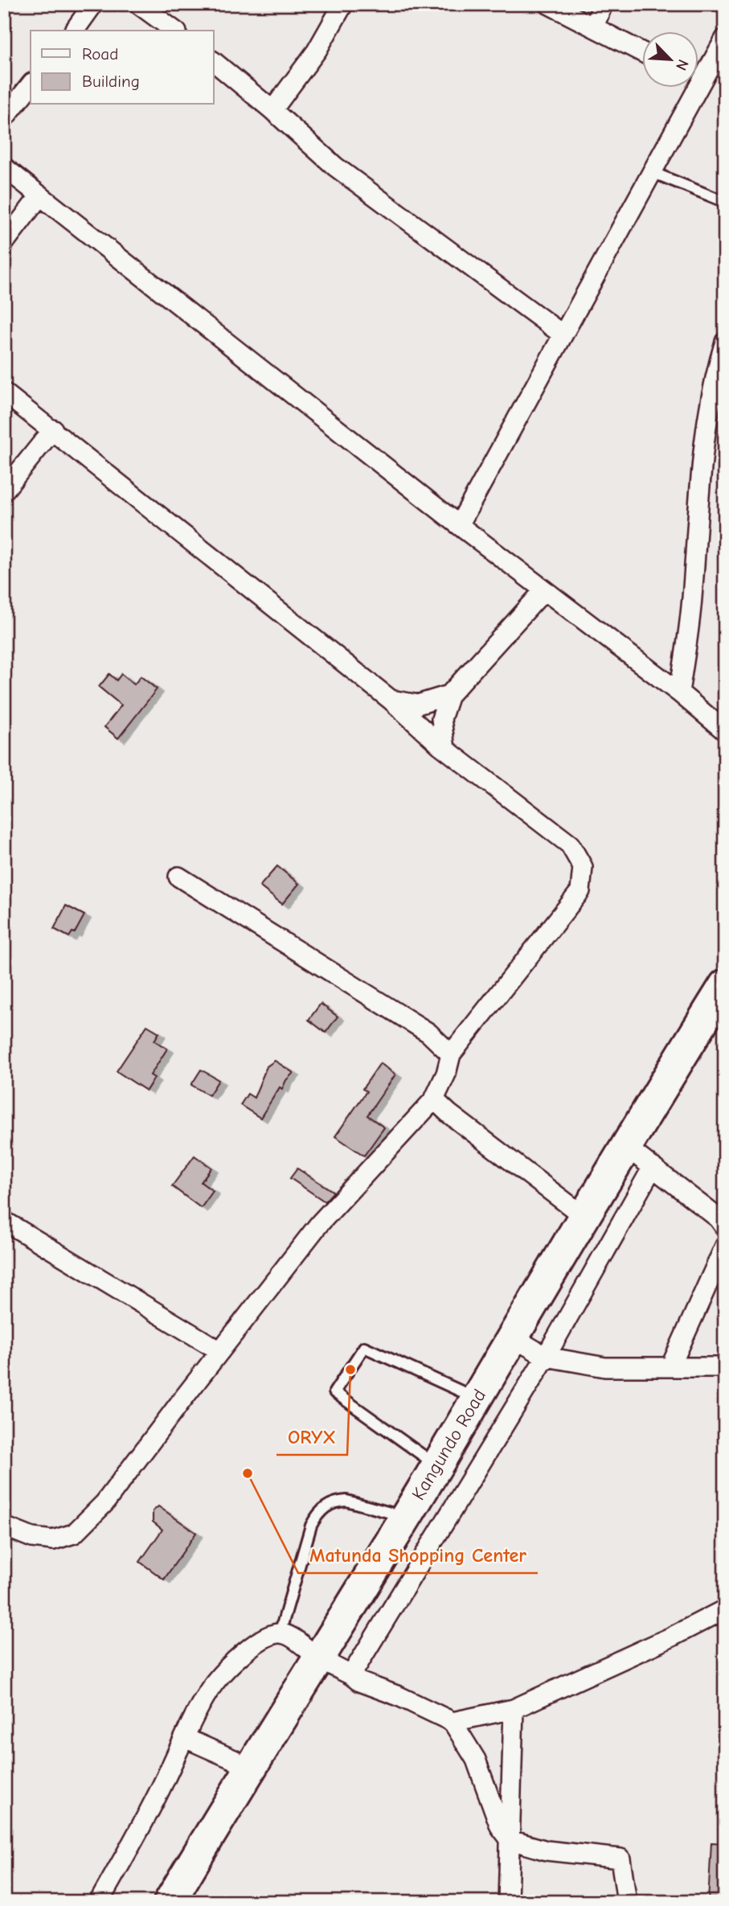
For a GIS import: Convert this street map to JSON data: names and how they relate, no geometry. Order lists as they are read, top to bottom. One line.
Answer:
{"streets":{"highway":["Kangundo Road"]},"places":["ORYX","Matunda Shopping Center"],"legend":["Road","Building"],"north":"bottom right"}
